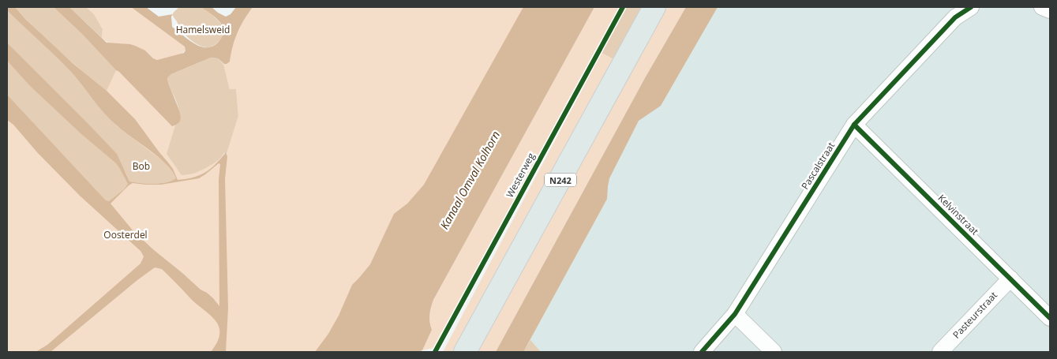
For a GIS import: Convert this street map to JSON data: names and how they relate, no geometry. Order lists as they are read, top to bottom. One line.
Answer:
{"streets":{"main road":["N242"],"street":["Pascalstraat","Kelvinstraat","Pasteurstraat"],"cycle path":["Westerweg"]},"crossings":[["Pascalstraat","Kelvinstraat"],["Kelvinstraat","Pasteurstraat"]],"water":["Kanaal Omval Kolhorn"],"parks":["Hamelsweid","Bob","Oosterdel"]}
